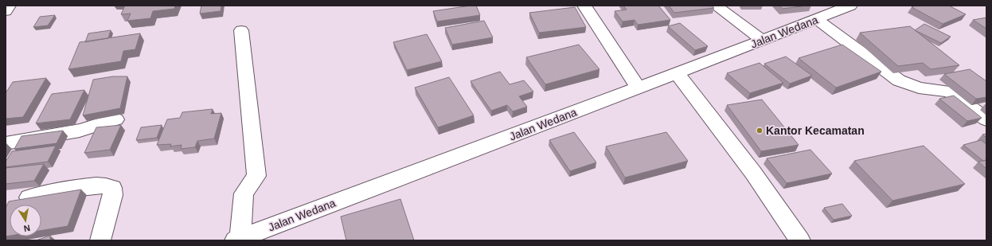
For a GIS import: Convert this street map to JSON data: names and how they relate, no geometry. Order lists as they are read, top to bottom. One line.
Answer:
{"streets":{"street":["Jalan Wedana"]},"places":["Kantor Kecamatan"],"north":"bottom"}
